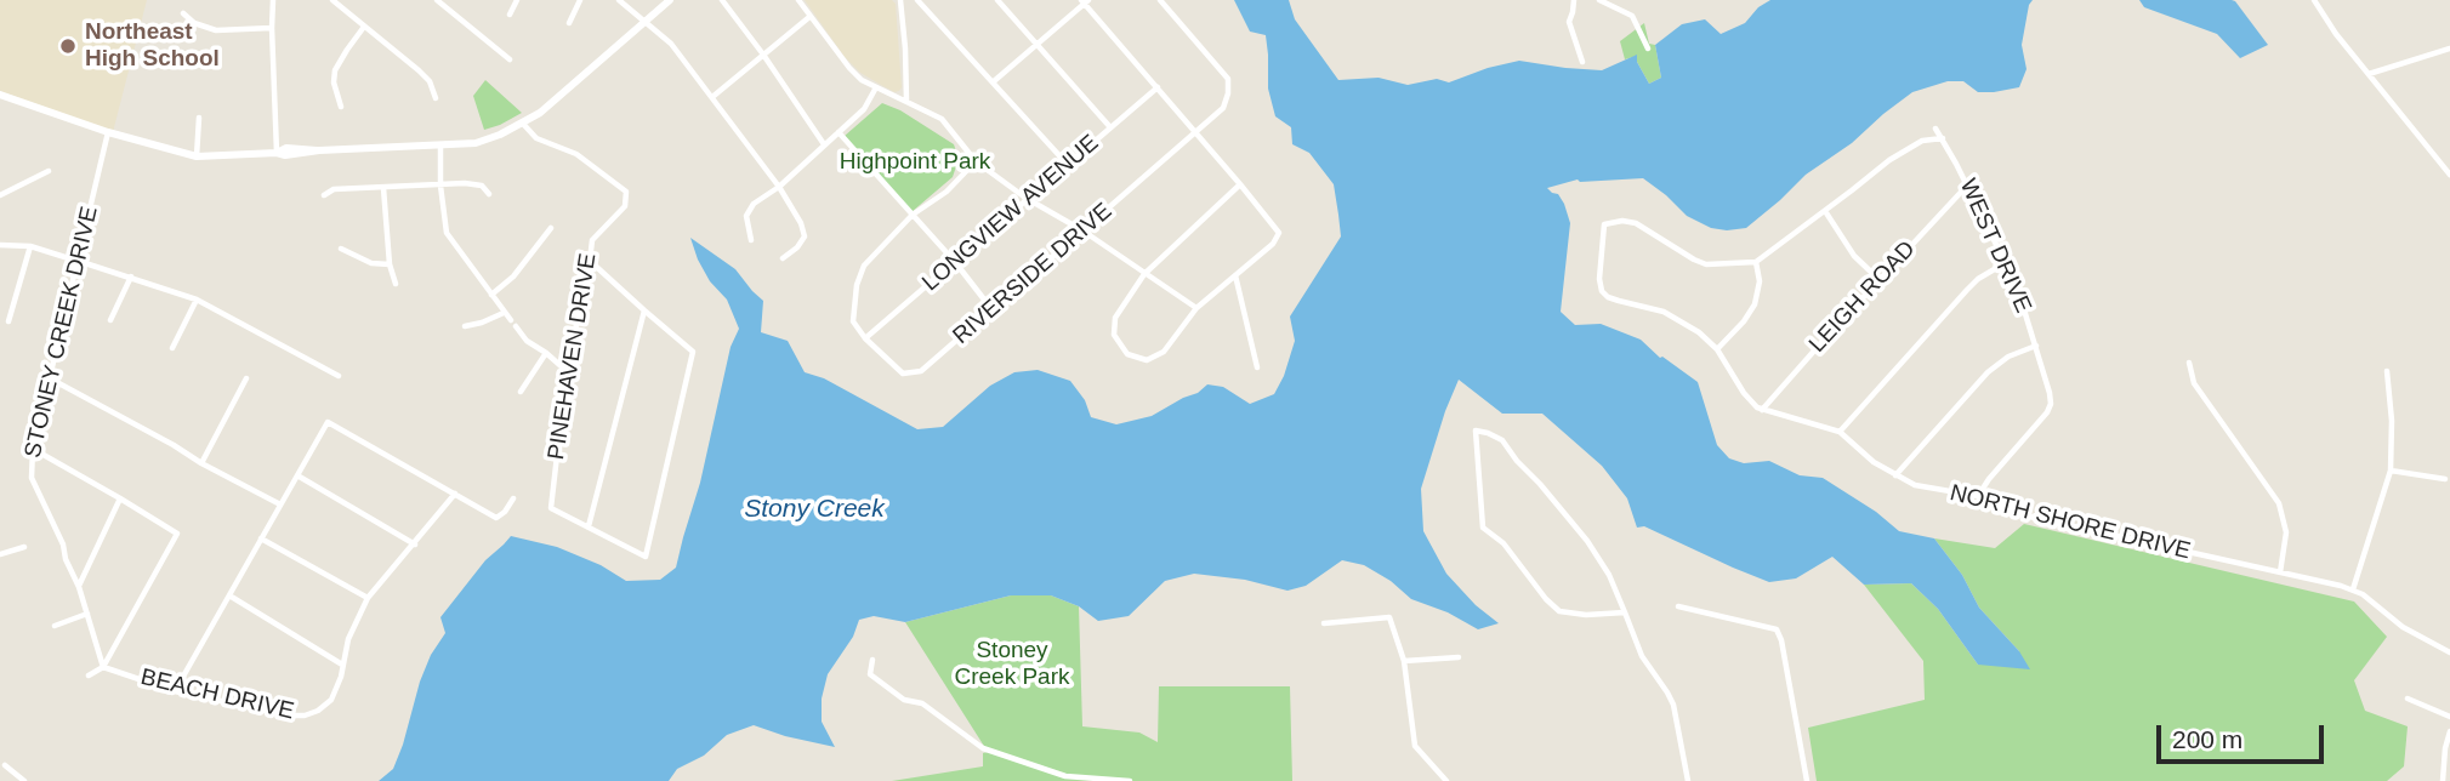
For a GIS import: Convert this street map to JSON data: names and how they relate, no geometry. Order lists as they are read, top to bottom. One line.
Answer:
{"streets":{"street":["LONGVIEW AVENUE","WEST DRIVE","RIVERSIDE DRIVE","LEIGH ROAD","STONEY CREEK DRIVE","PINEHAVEN DRIVE","NORTH SHORE DRIVE","BEACH DRIVE"]},"crossings":[["LONGVIEW AVENUE","RIVERSIDE DRIVE"],["WEST DRIVE","LEIGH ROAD"],["WEST DRIVE","NORTH SHORE DRIVE"],["LEIGH ROAD","NORTH SHORE DRIVE"],["STONEY CREEK DRIVE","BEACH DRIVE"]],"water":["Stony Creek"],"parks":["Highpoint Park","Stoney Creek Park"],"places":["Northeast High School"],"scale_bar":"200 m"}
